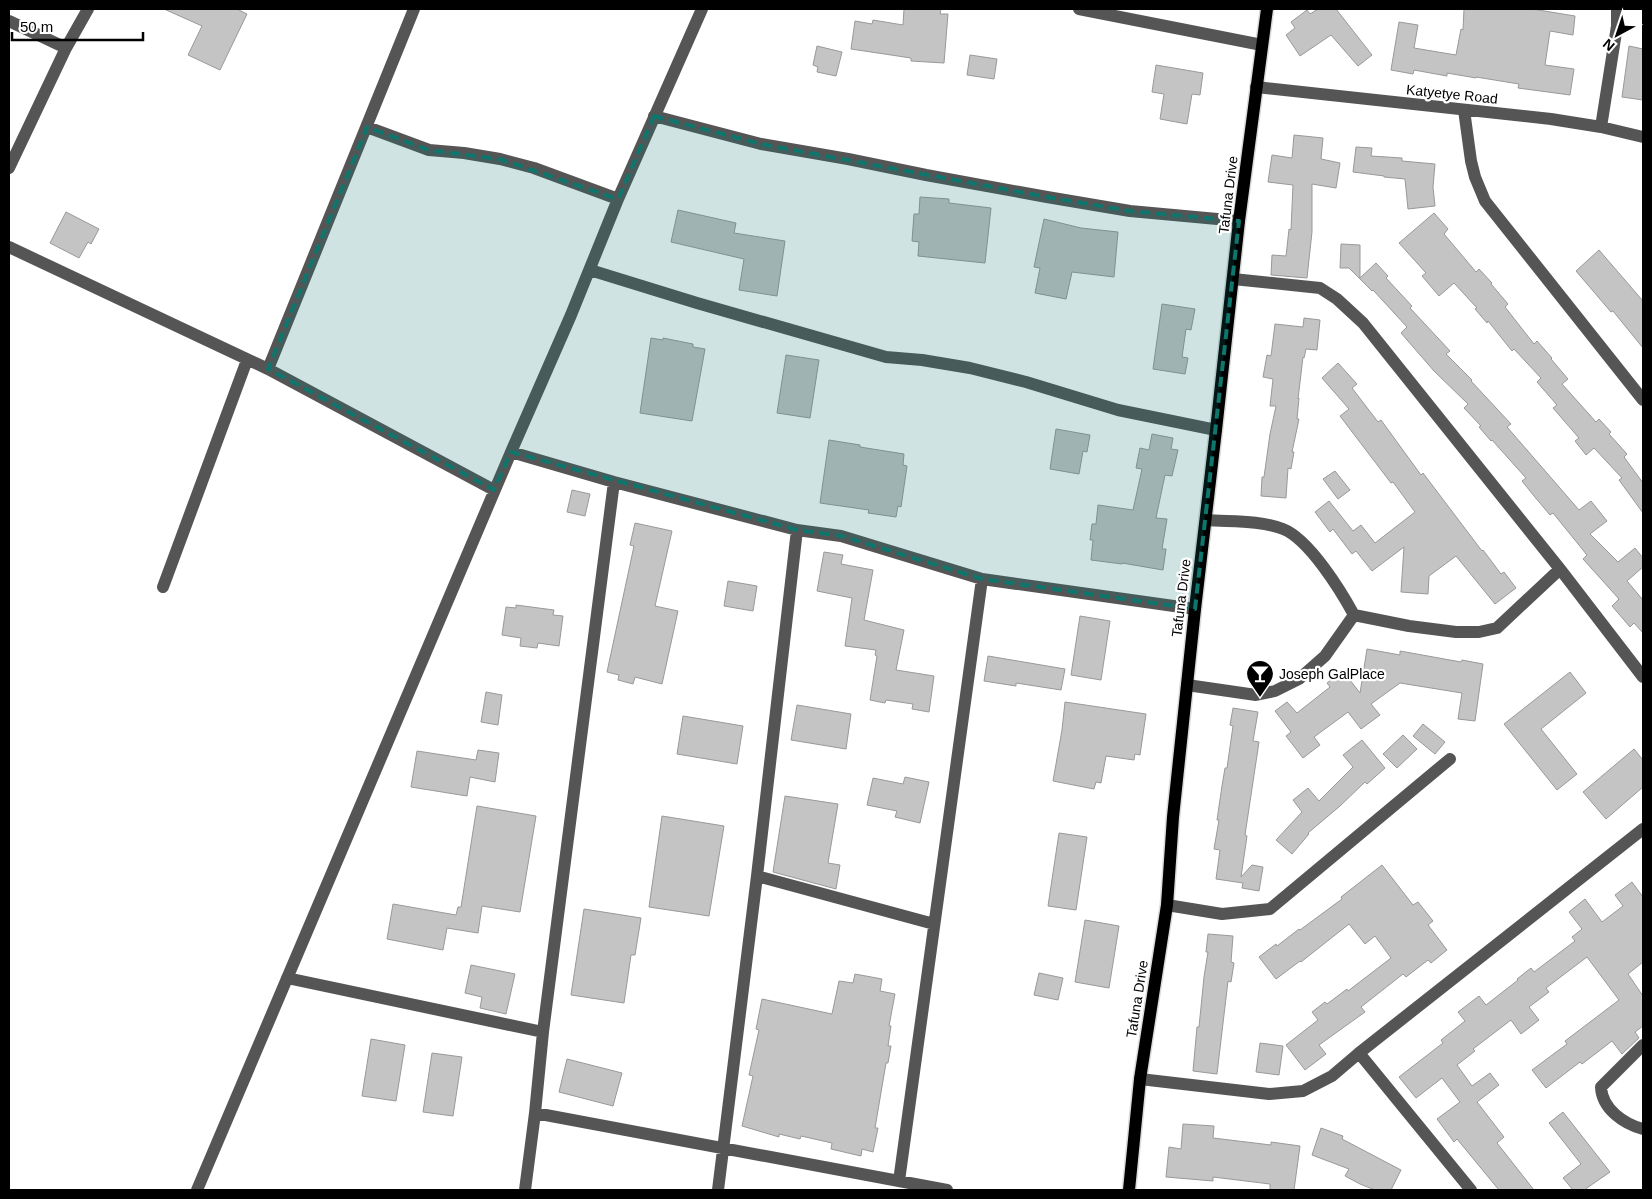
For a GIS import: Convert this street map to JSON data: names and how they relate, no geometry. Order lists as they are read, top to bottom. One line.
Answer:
{"streets":{"main road":["Tafuna Drive"],"street":["Katyetye Road"]},"crossings":[["Katyetye Road","Tafuna Drive"]],"places":{"bar":["Joseph GalPlace"]},"scale_bar":"50 m","north":"bottom left"}
